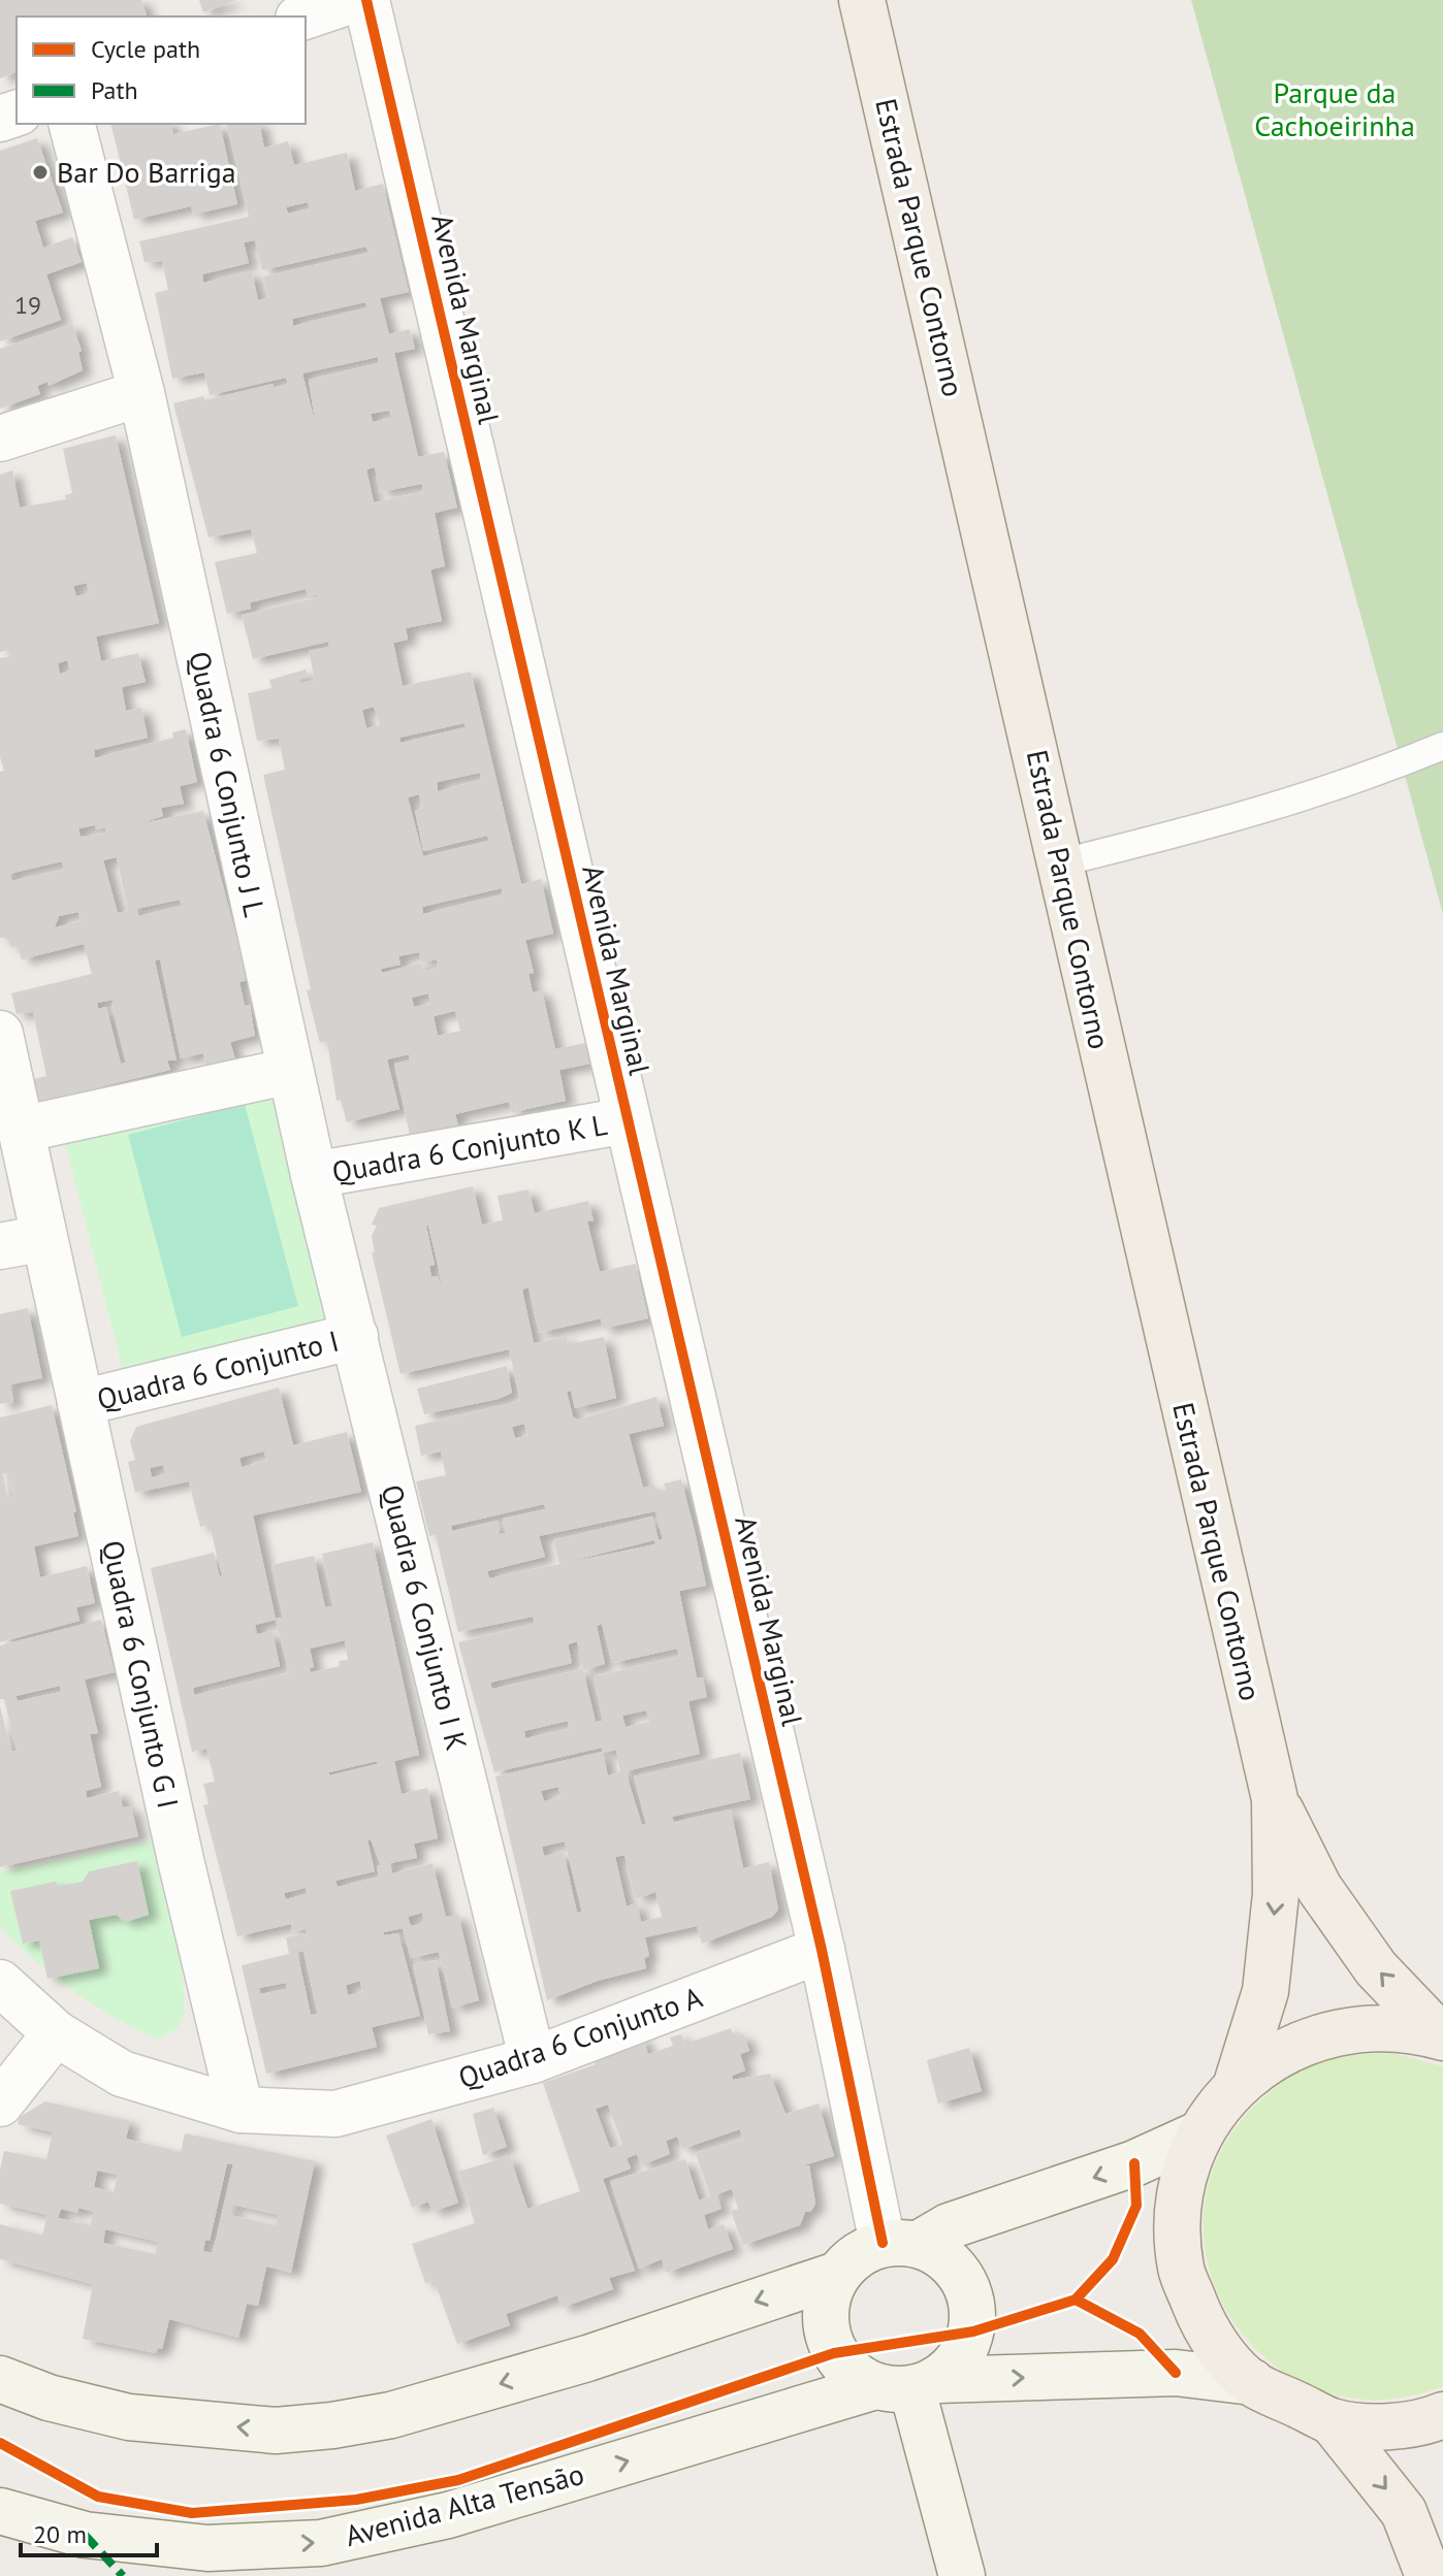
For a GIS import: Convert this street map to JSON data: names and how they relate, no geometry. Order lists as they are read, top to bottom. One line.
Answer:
{"streets":{"main road":["Estrada Parque Contorno"],"street":["Avenida Marginal","Quadra 6 Conjunto J L","Quadra 6 Conjunto K L","Quadra 6 Conjunto I","Quadra 6 Conjunto I K","Quadra 6 Conjunto G I","Quadra 6 Conjunto A","Avenida Alta Tensão"]},"crossings":[["Avenida Marginal","Quadra 6 Conjunto K L"],["Avenida Marginal","Quadra 6 Conjunto A"],["Avenida Marginal","Avenida Alta Tensão"],["Quadra 6 Conjunto J L","Quadra 6 Conjunto K L"],["Quadra 6 Conjunto J L","Quadra 6 Conjunto I K"],["Quadra 6 Conjunto K L","Quadra 6 Conjunto I K"],["Quadra 6 Conjunto I","Quadra 6 Conjunto I K"],["Quadra 6 Conjunto I","Quadra 6 Conjunto G I"],["Quadra 6 Conjunto I K","Quadra 6 Conjunto A"],["Quadra 6 Conjunto G I","Quadra 6 Conjunto A"]],"parks":["Parque da Cachoeirinha"],"places":["Bar Do Barriga"],"house_numbers":["19"],"legend":["Cycle path","Path"],"scale_bar":"20 m"}
